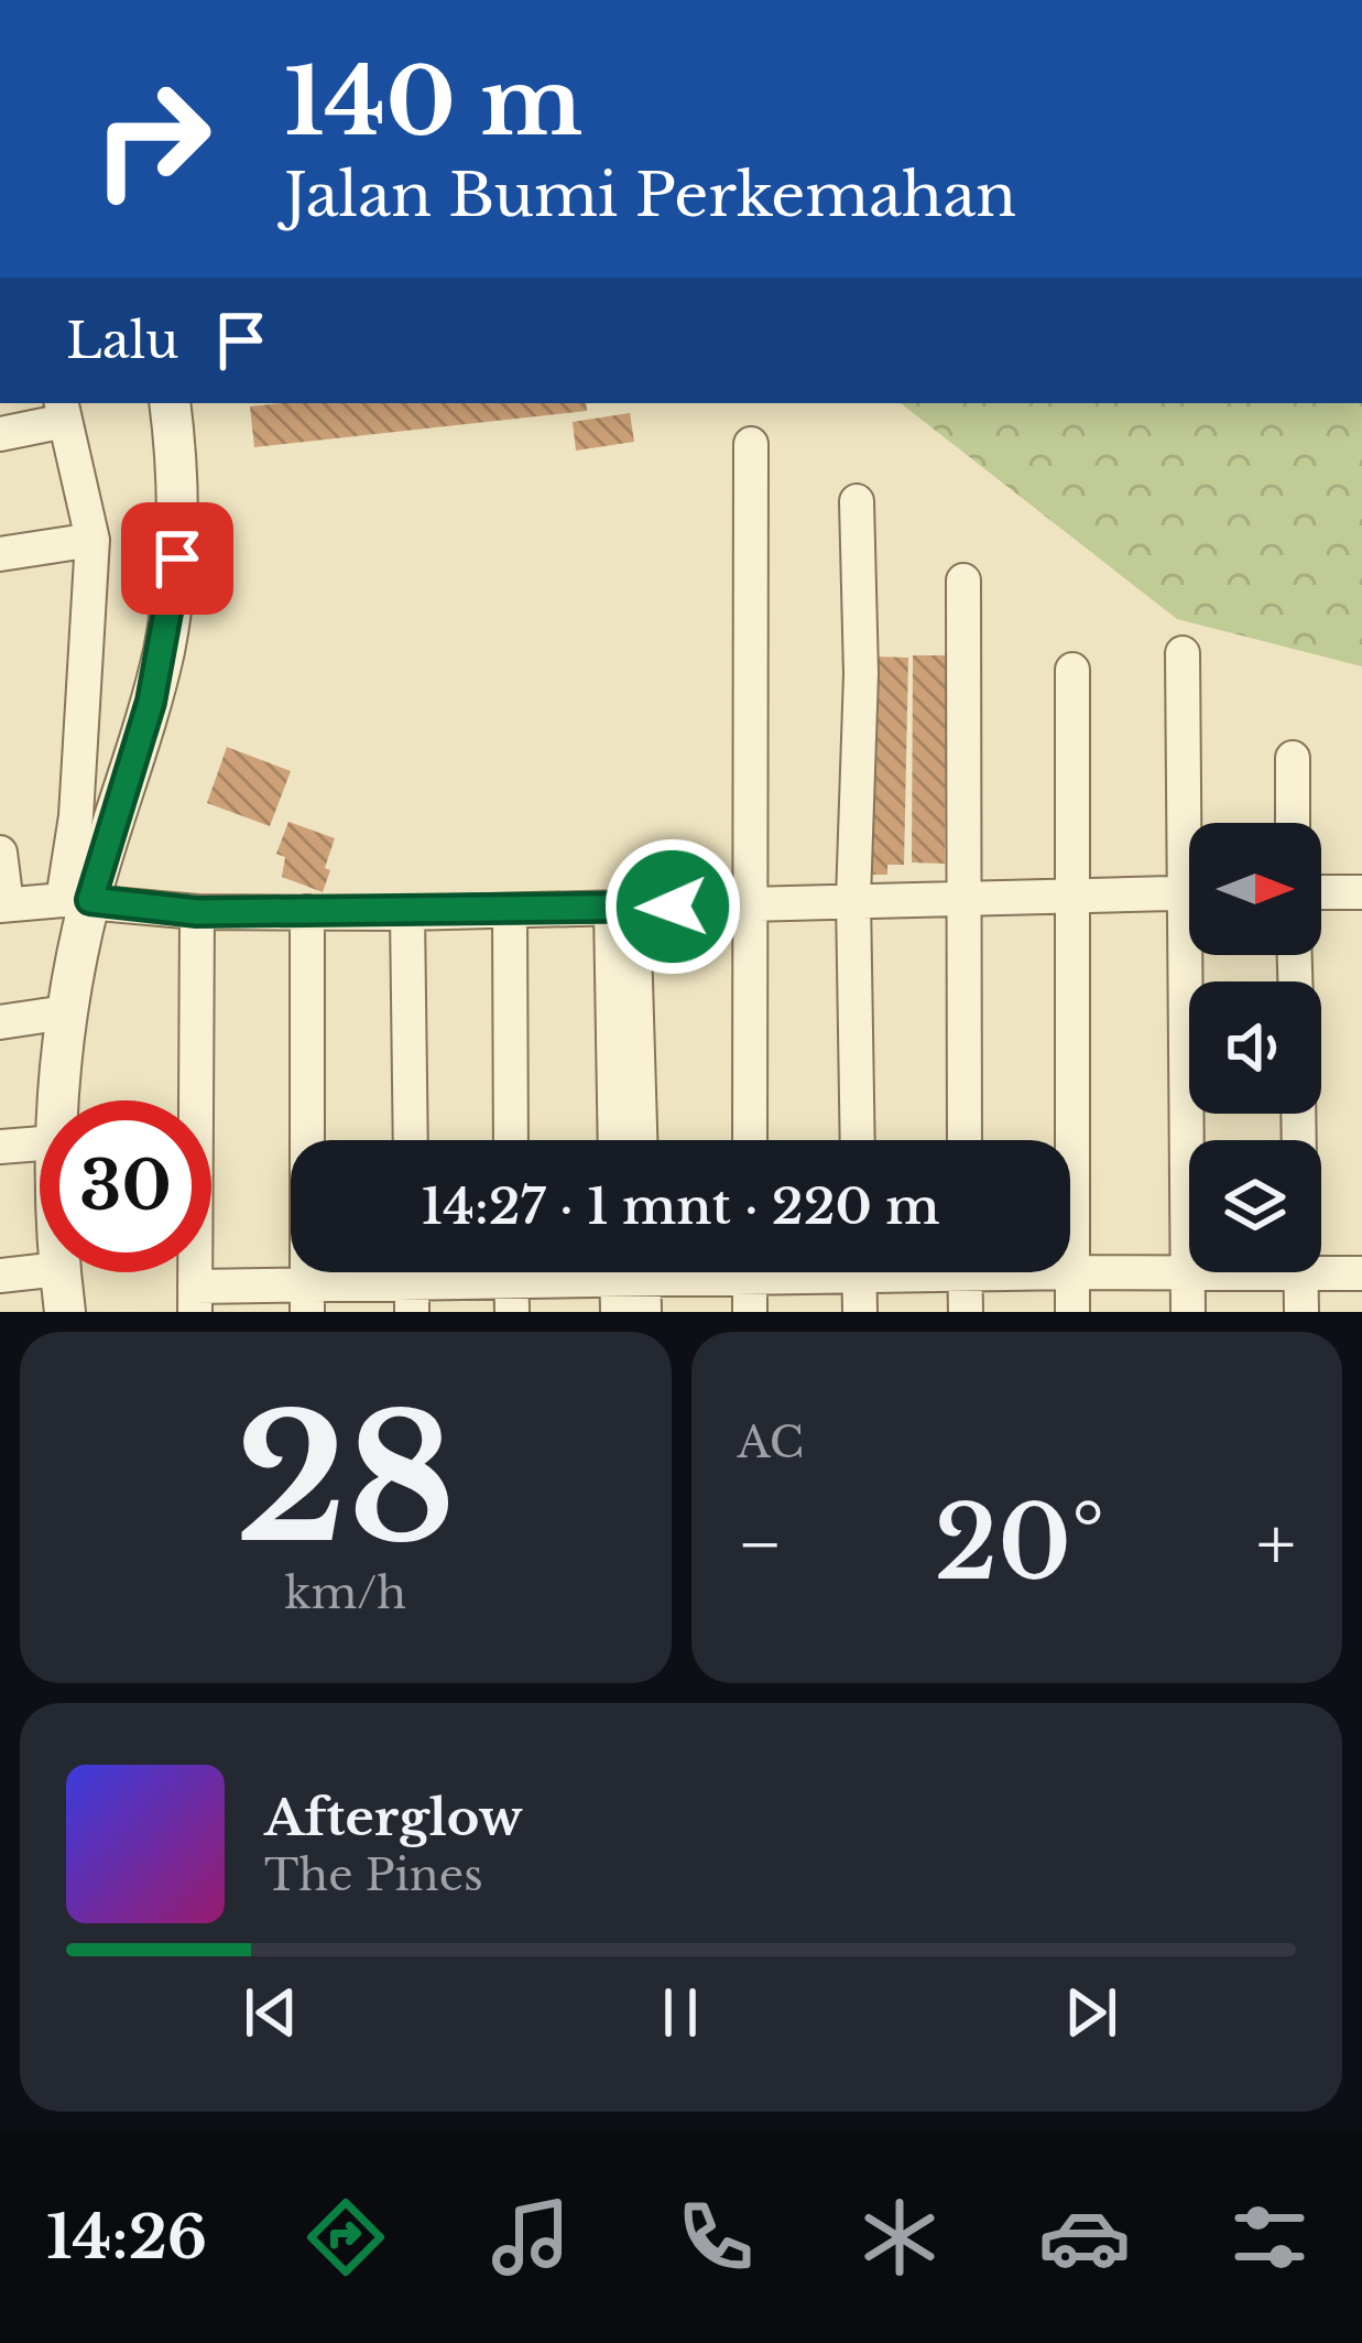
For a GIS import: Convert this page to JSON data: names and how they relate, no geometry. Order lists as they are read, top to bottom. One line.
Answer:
{"north":"right","page":{"turn":["140 m","Jalan Bumi Perkemahan"],"then":"Lalu","limit":"30","trip":"14:27 · 1 mnt · 220 m","tile":[["28","km/h"],"AC"],"heat":["−","20°","+"],"song":["Afterglow","The Pines"],"tabs":"14:26"}}
